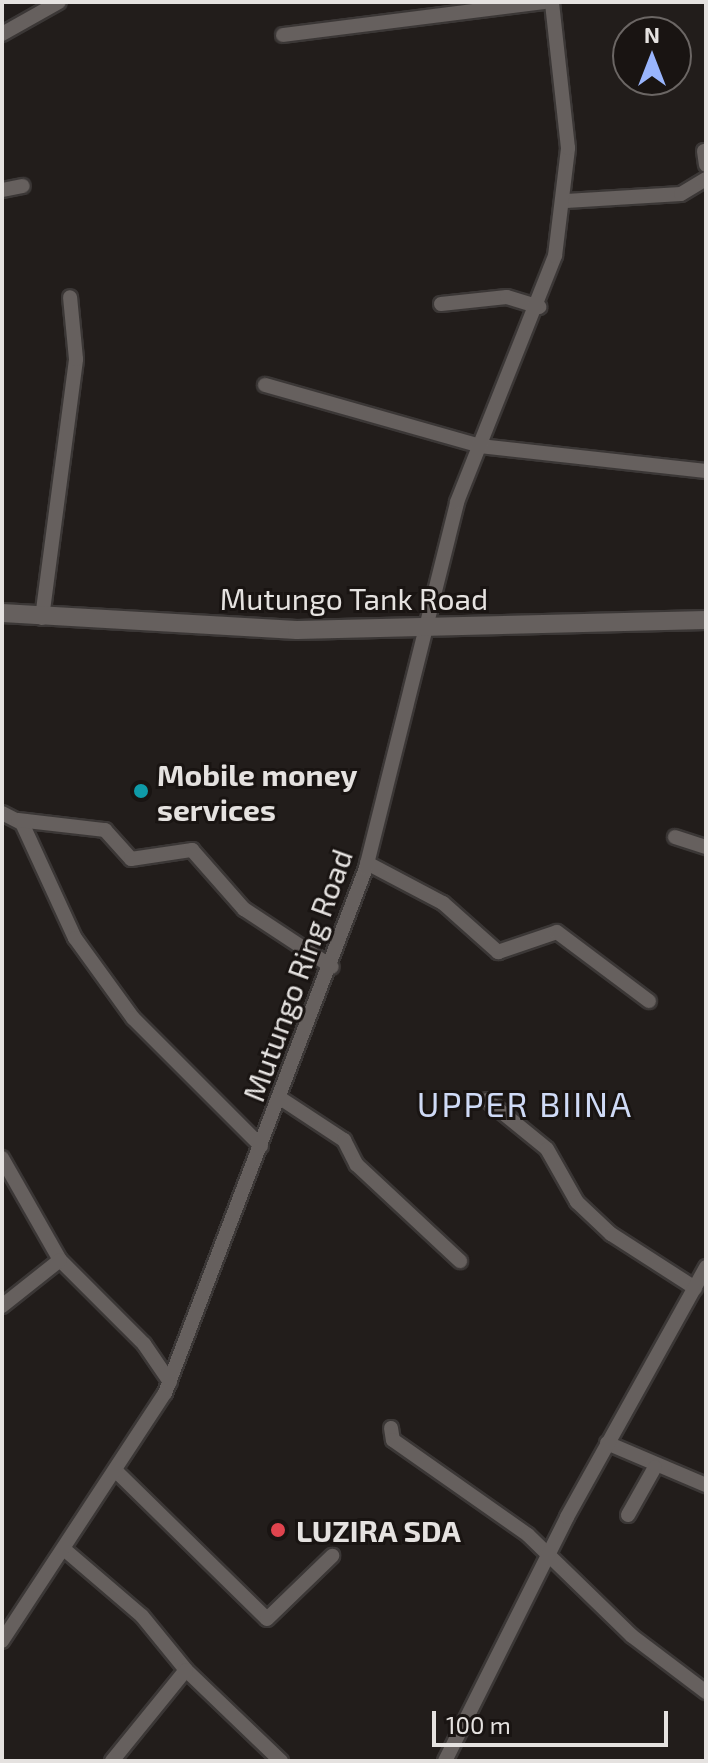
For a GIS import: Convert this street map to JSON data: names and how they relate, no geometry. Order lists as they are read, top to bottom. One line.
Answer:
{"streets":{"street":["Mutungo Tank Road","Mutungo Ring Road"]},"crossings":[["Mutungo Tank Road","Mutungo Ring Road"]],"districts":["UPPER BIINA"],"places":["Mobile money services","LUZIRA SDA"],"scale_bar":"100 m","north":"top"}
